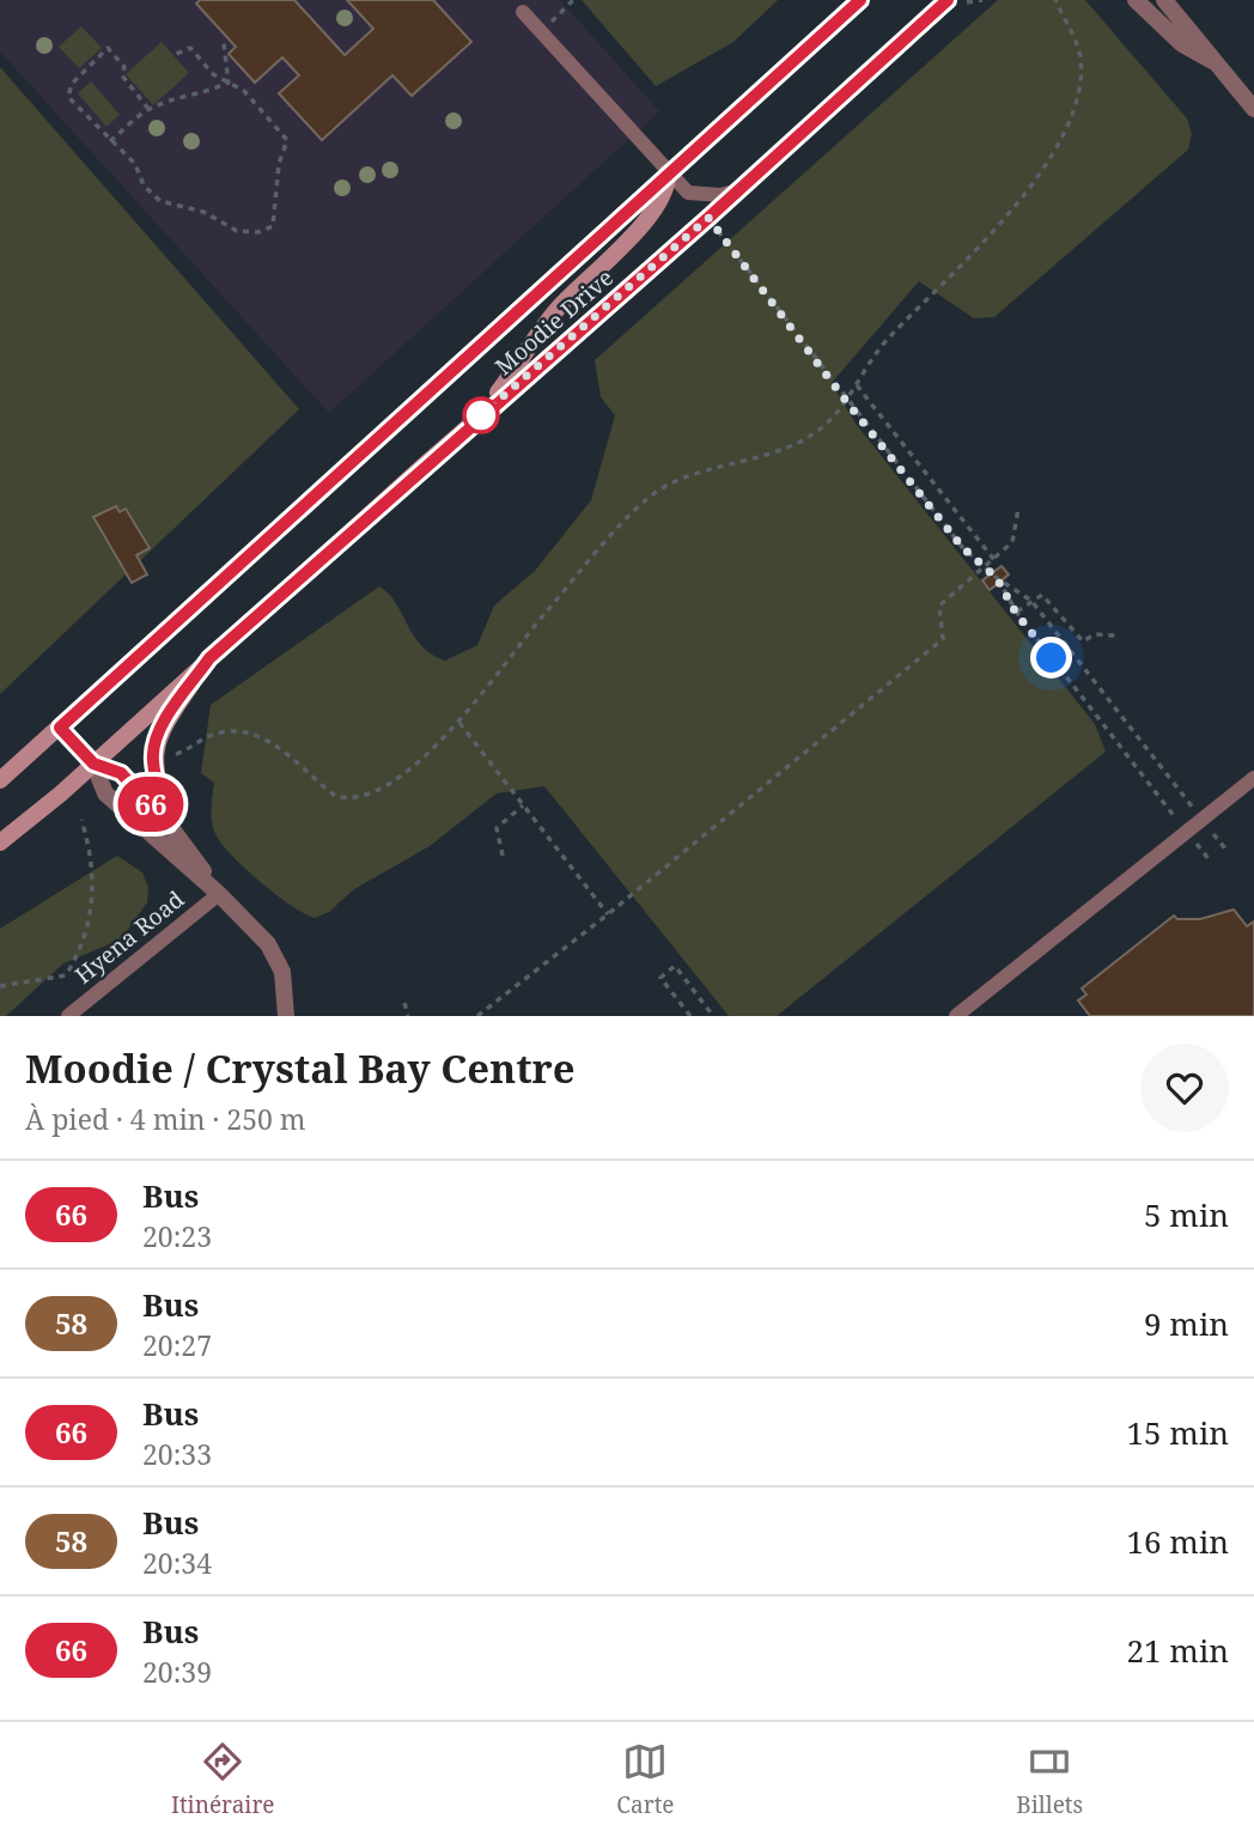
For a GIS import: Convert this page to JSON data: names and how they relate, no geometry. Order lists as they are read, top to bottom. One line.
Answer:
{"streets":{"main road":["Moodie Drive"],"lane":["Hyena Road"]},"lines":["bus line 66"],"page":{"on_map":"66","heading":["Moodie / Crystal Bay Centre","À pied · 4 min · 250 m"],"list":[{"mark":"66","name":"Bus","note":"20:23","value":"5 min"},{"mark":"58","name":"Bus","note":"20:27","value":"9 min"},{"mark":"66","name":"Bus","note":"20:33","value":"15 min"},{"mark":"58","name":"Bus","note":"20:34","value":"16 min"},{"mark":"66","name":"Bus","note":"20:39","value":"21 min"}],"tabs":["Itinéraire","Carte","Billets"]}}
